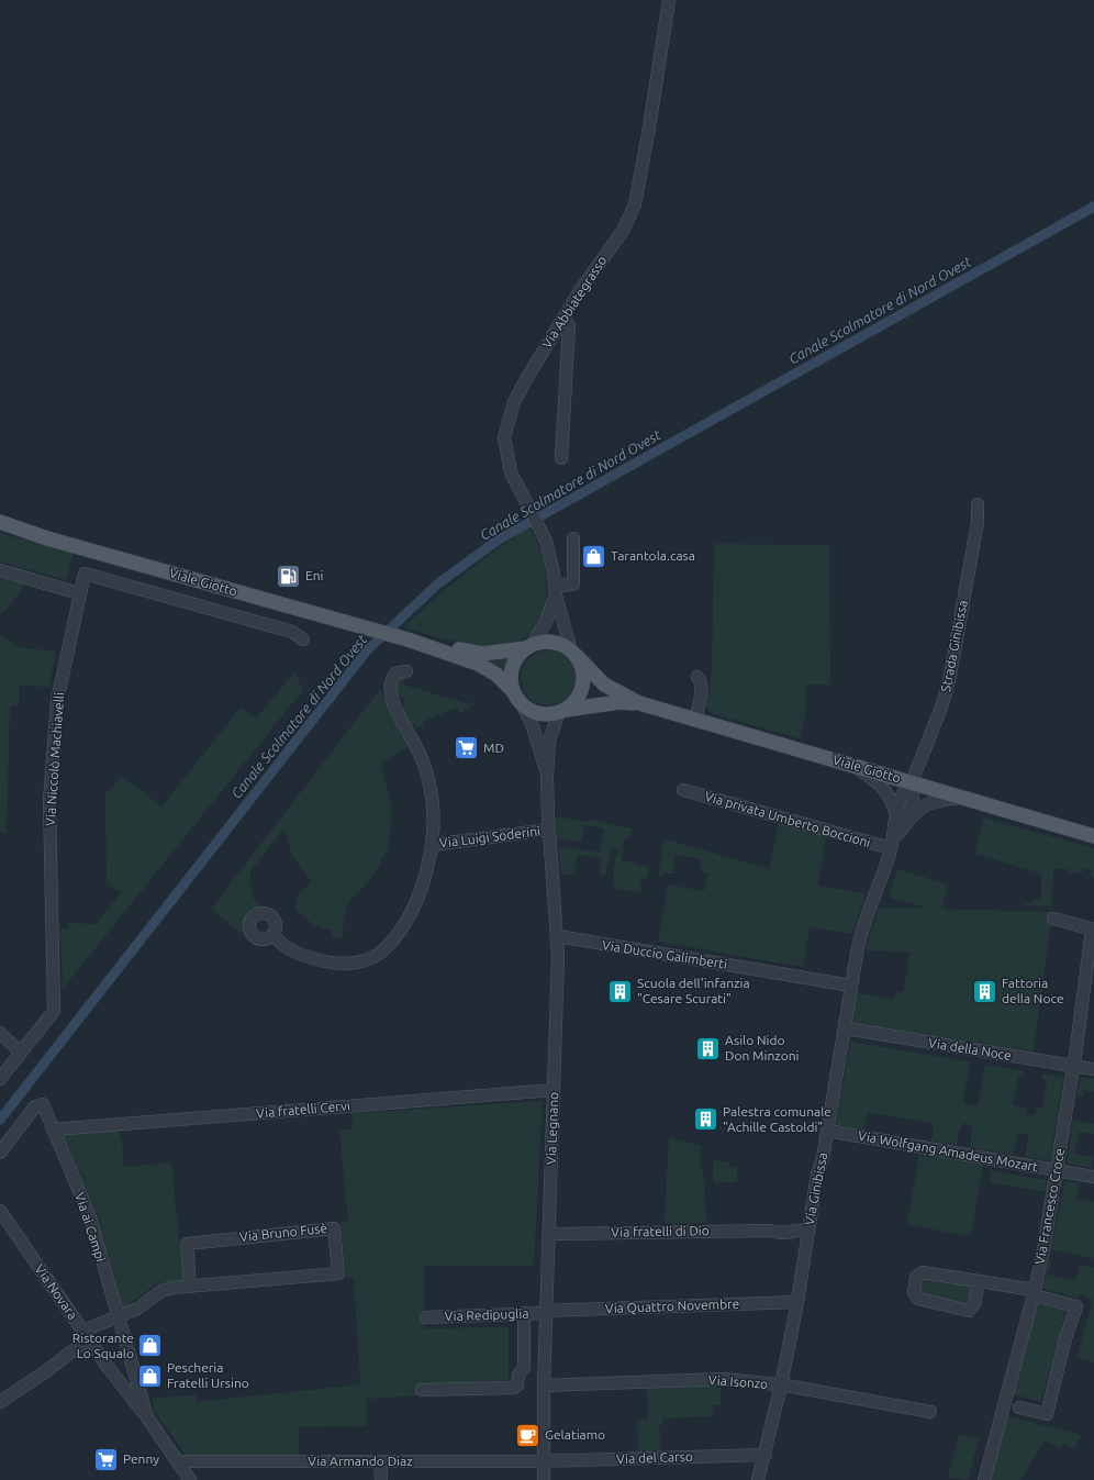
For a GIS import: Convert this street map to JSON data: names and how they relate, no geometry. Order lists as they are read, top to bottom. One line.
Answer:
{"streets":{"main road":["Viale Giotto"],"street":["Via Abbiategrasso","Strada Ginibissa","Via Niccolò Machiavelli","Via privata Umberto Boccioni","Via Luigi Soderini","Via Duccio Galimberti","Via della Noce","Via fratelli Cervi","Via Legnano","Via Wolfgang Amadeus Mozart","Via Ginibissa","Via Francesco Croce","Via ai Campi","Via fratelli di Dio","Via Bruno Fusè","Via Novara","Via Quattro Novembre","Via Redipuglia","Via Isonzo","Via del Carso","Via Armando Diaz"]},"crossings":[["Via Abbiategrasso","Viale Giotto"],["Via Abbiategrasso","Via Legnano"],["Viale Giotto","Strada Ginibissa"],["Viale Giotto","Via Legnano"],["Viale Giotto","Via Ginibissa"],["Strada Ginibissa","Via Ginibissa"],["Via privata Umberto Boccioni","Via Ginibissa"],["Via Luigi Soderini","Via Legnano"],["Via Duccio Galimberti","Via Legnano"],["Via Duccio Galimberti","Via Ginibissa"],["Via della Noce","Via Ginibissa"],["Via della Noce","Via Francesco Croce"],["Via fratelli Cervi","Via Legnano"],["Via fratelli Cervi","Via ai Campi"],["Via Legnano","Via fratelli di Dio"],["Via Legnano","Via Quattro Novembre"],["Via Legnano","Via Redipuglia"],["Via Legnano","Via Isonzo"],["Via Legnano","Via del Carso"],["Via Legnano","Via Armando Diaz"],["Via Wolfgang Amadeus Mozart","Via Ginibissa"],["Via Wolfgang Amadeus Mozart","Via Francesco Croce"],["Via Ginibissa","Via fratelli di Dio"],["Via Ginibissa","Via Quattro Novembre"],["Via Ginibissa","Via Isonzo"],["Via Ginibissa","Via del Carso"],["Via ai Campi","Via Bruno Fusè"],["Via ai Campi","Via Novara"],["Via Bruno Fusè","Via Novara"],["Via Novara","Via Armando Diaz"],["Via Quattro Novembre","Via Redipuglia"],["Via del Carso","Via Armando Diaz"]],"water":["Canale Scolmatore di Nord Ovest"],"places":{"shop":["Tarantola.casa","Ristorante Lo Squalo","Pescheria Fratelli Ursino"],"fuel station":["Eni"],"supermarket":["MD","Penny"],"building":["Scuola dell'infanzia \"Cesare Scurati\"","Fattoria della Noce","Asilo Nido Don Minzoni","Palestra comunale \"Achille Castoldi\""],"cafe":["Gelatiamo"]}}
